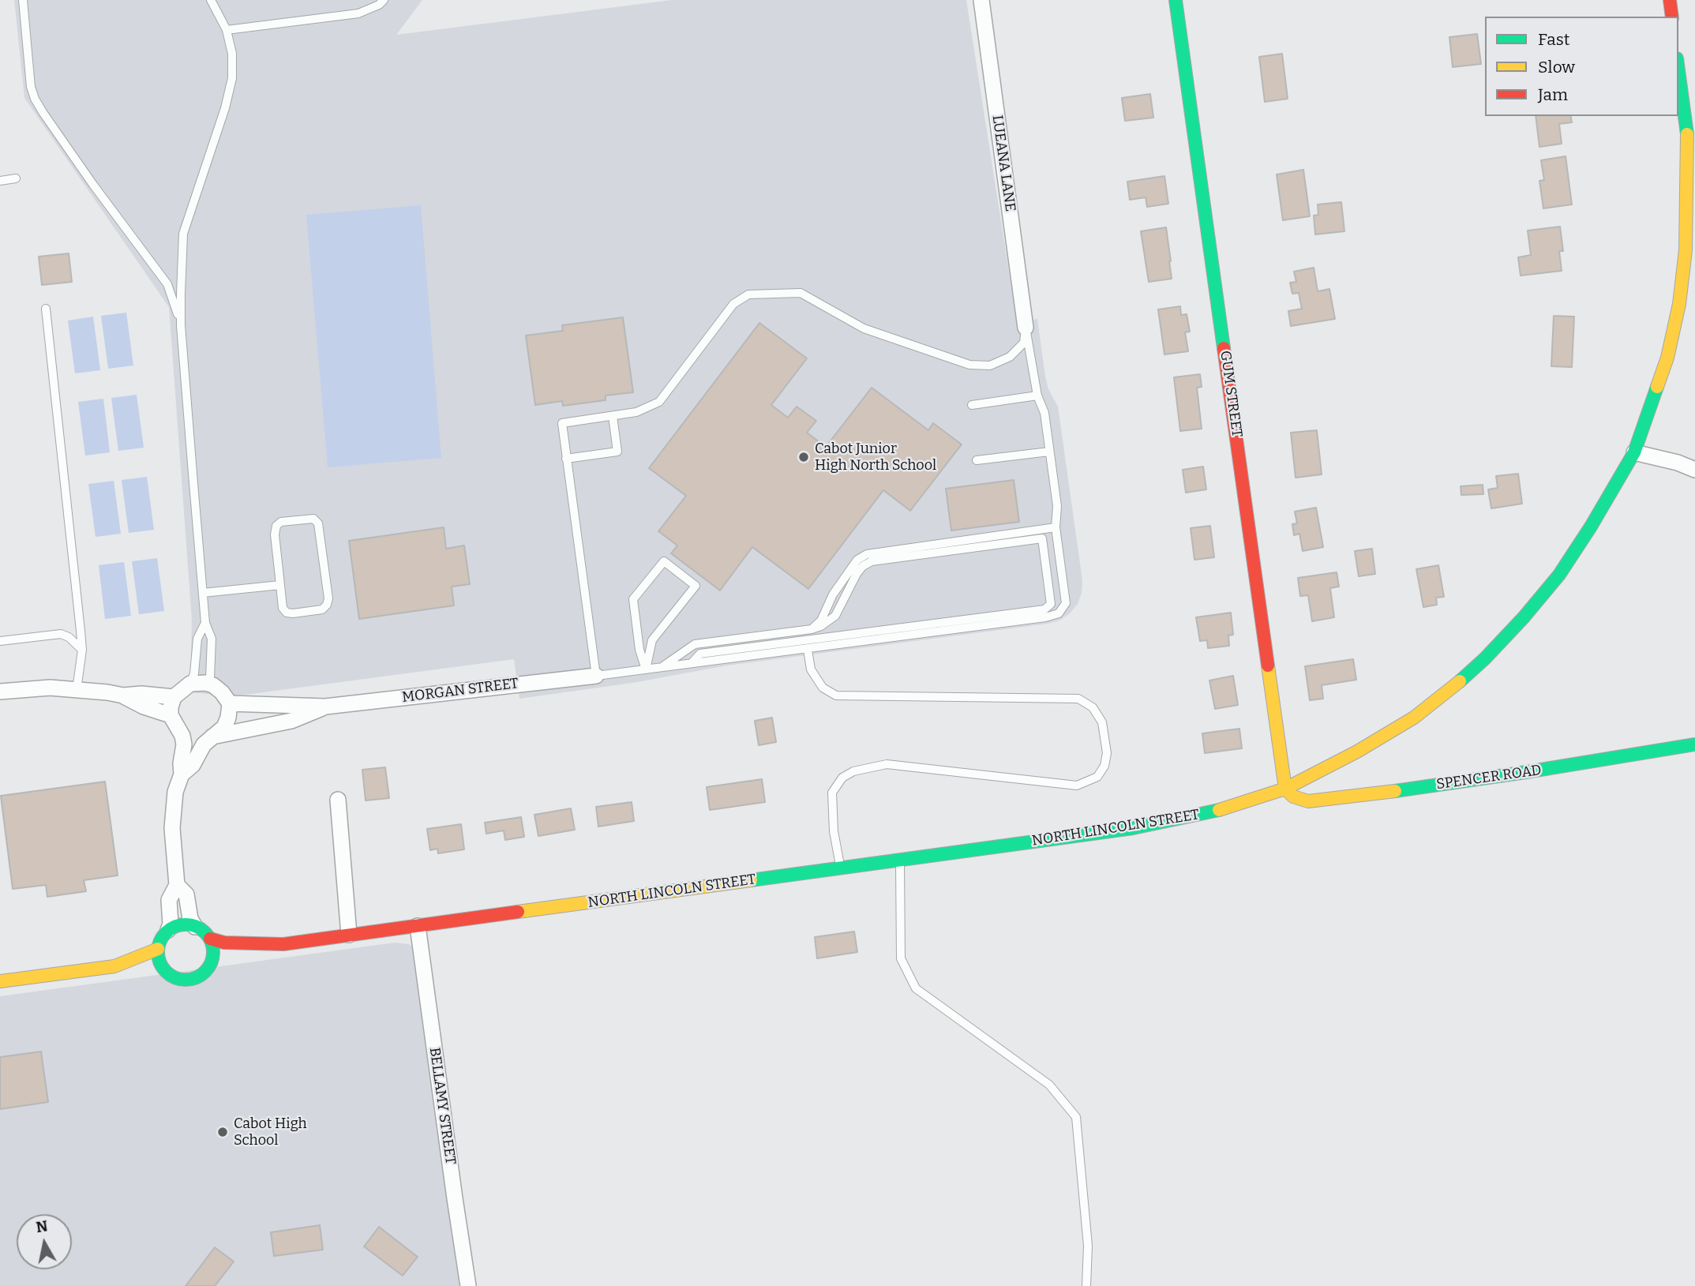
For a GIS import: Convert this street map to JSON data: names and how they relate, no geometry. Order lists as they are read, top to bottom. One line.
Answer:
{"streets":{"street":["LUEANA LANE","GUM STREET","MORGAN STREET","SPENCER ROAD","NORTH LINCOLN STREET","BELLAMY STREET"]},"crossings":[["GUM STREET","SPENCER ROAD"],["GUM STREET","NORTH LINCOLN STREET"],["SPENCER ROAD","NORTH LINCOLN STREET"],["NORTH LINCOLN STREET","BELLAMY STREET"]],"places":["Cabot Junior High North School","Cabot High School"],"legend":["Fast","Slow","Jam"],"north":"top"}
